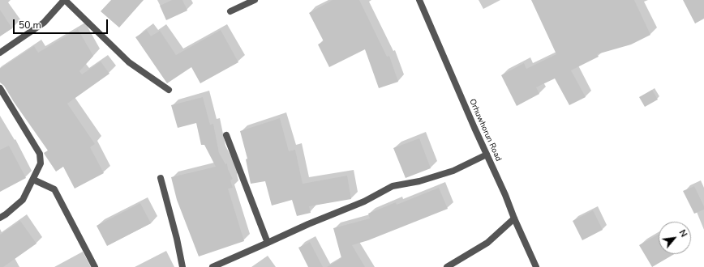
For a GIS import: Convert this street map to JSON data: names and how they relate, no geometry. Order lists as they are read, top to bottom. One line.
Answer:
{"streets":{"street":["Orhuwhorun Road"]},"scale_bar":"50 m","north":"top right"}
